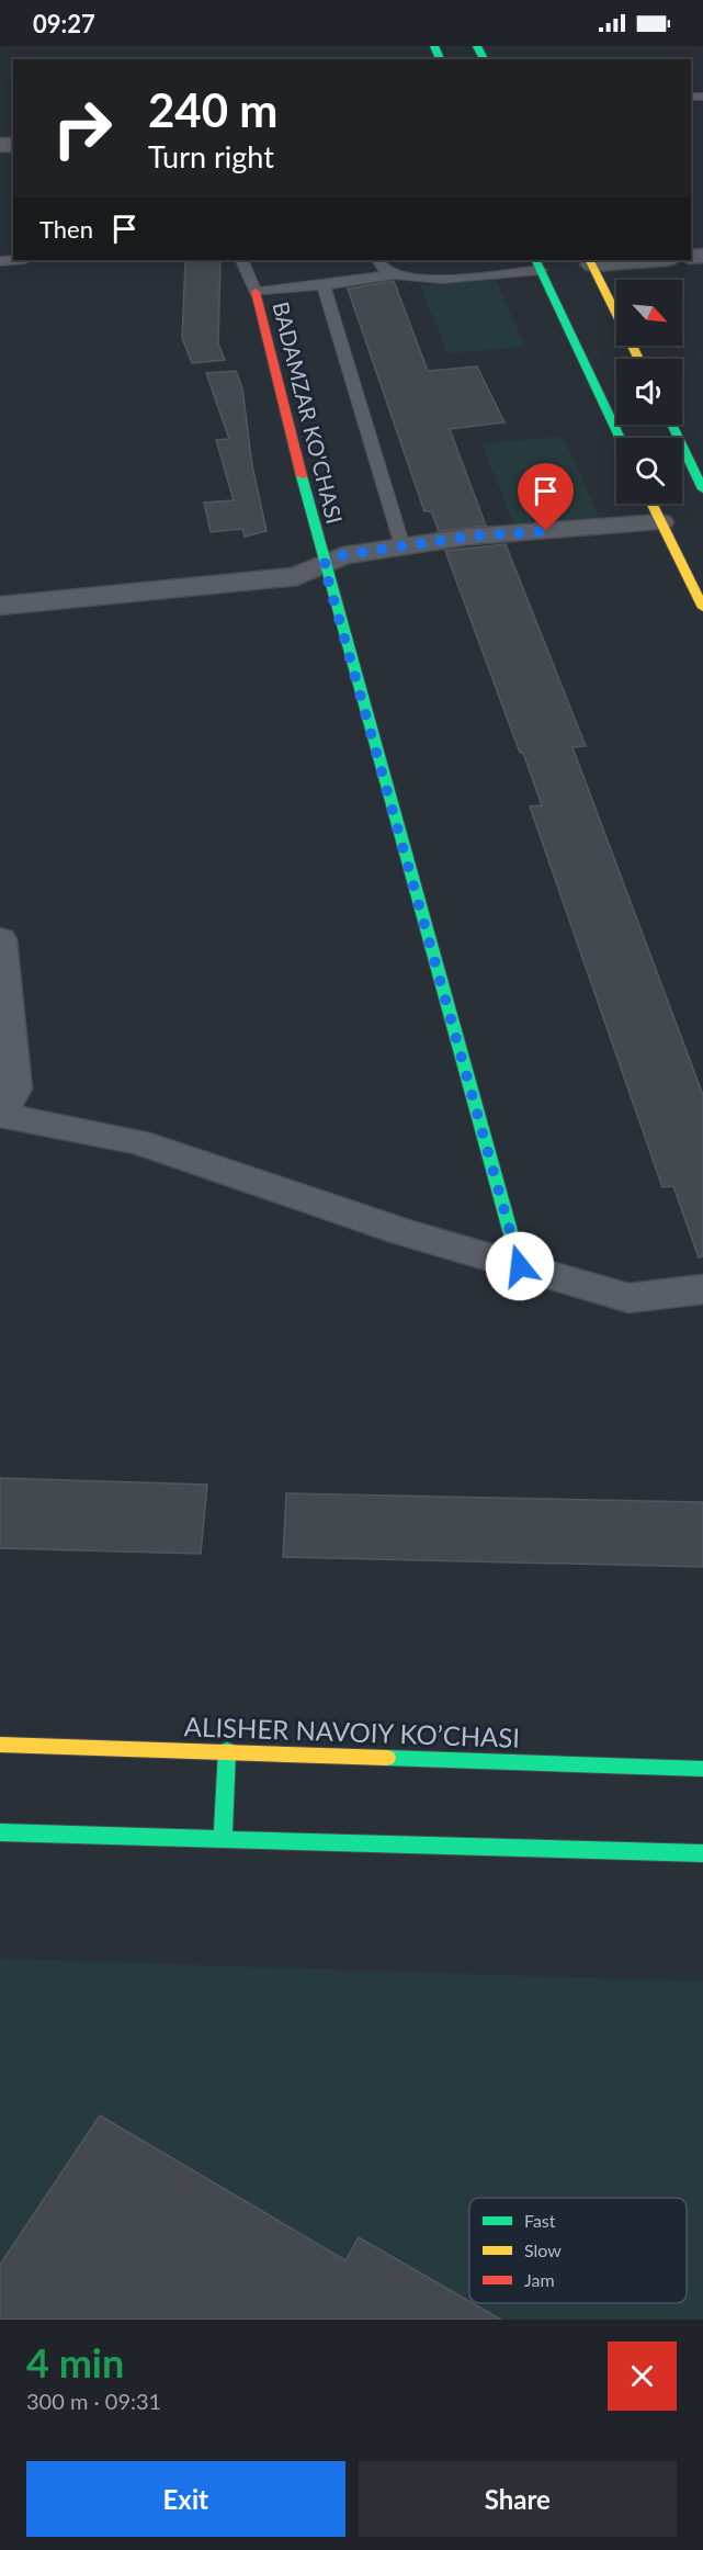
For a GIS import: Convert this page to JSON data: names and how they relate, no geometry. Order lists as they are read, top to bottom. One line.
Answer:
{"streets":{"main road":["BADAMZAR KO'CHASI","ALISHER NAVOIY KO’CHASI"]},"legend":["Fast","Slow","Jam"],"north":"bottom right","page":{"status":"09:27","turn":["240 m","Turn right"],"then":"Then","heading":["4 min","300 m · 09:31"],"buttons":["Exit","Share"]}}
